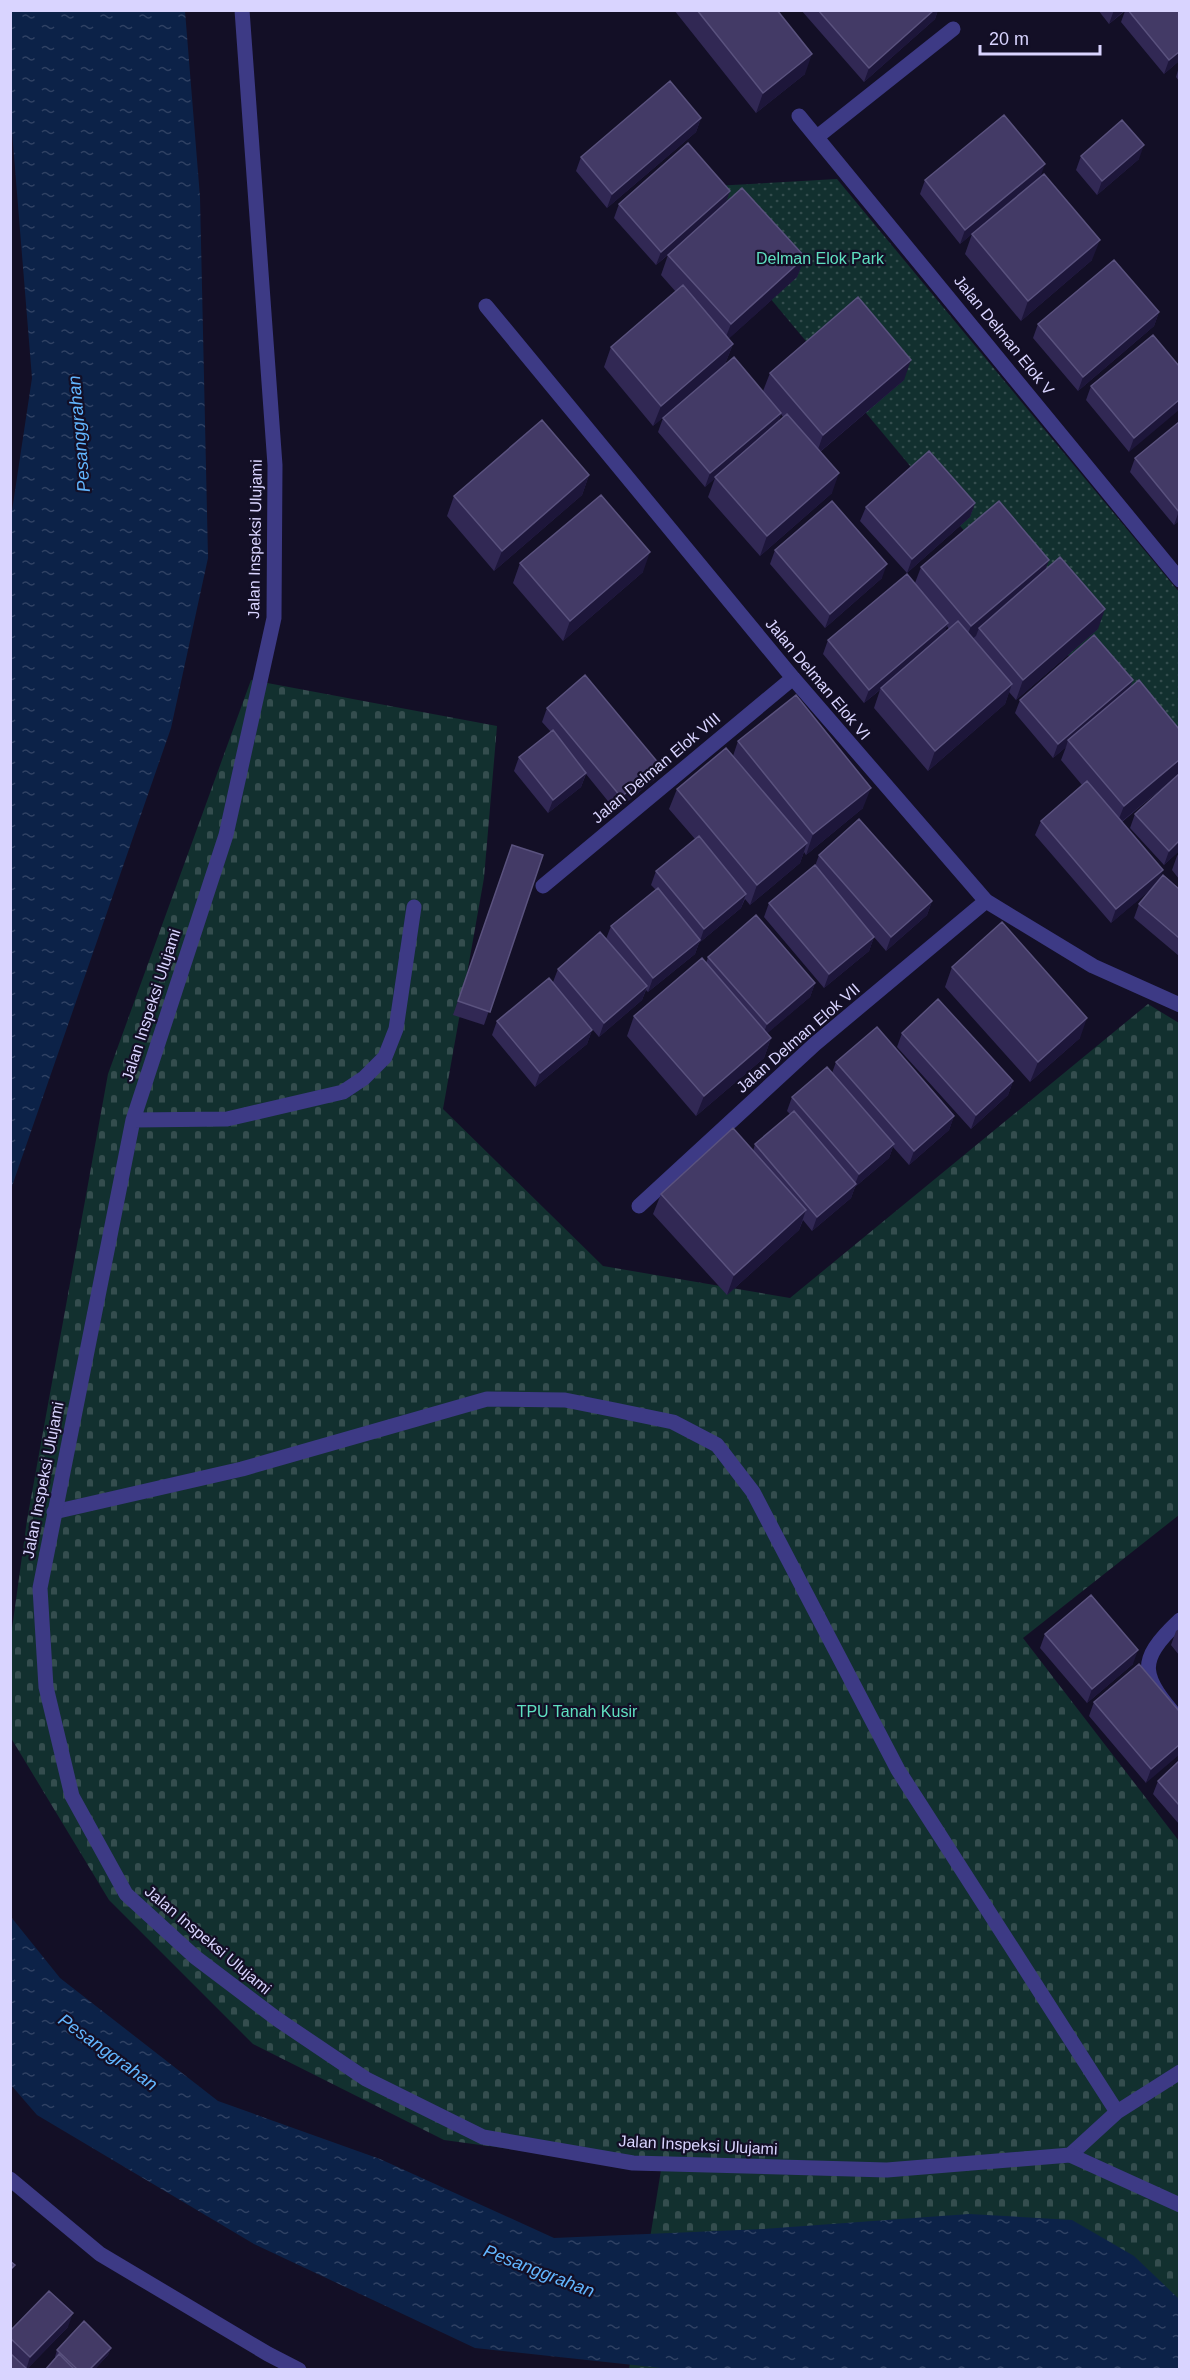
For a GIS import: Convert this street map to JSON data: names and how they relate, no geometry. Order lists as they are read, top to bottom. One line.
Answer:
{"streets":{"street":["Jalan Delman Elok V","Jalan Inspeksi Ulujami","Jalan Delman Elok VI","Jalan Delman Elok VIII","Jalan Delman Elok VII"]},"crossings":[["Jalan Delman Elok VI","Jalan Delman Elok VIII"],["Jalan Delman Elok VI","Jalan Delman Elok VII"]],"water":["Pesanggrahan"],"parks":["Delman Elok Park","TPU Tanah Kusir"],"scale_bar":"20 m"}
